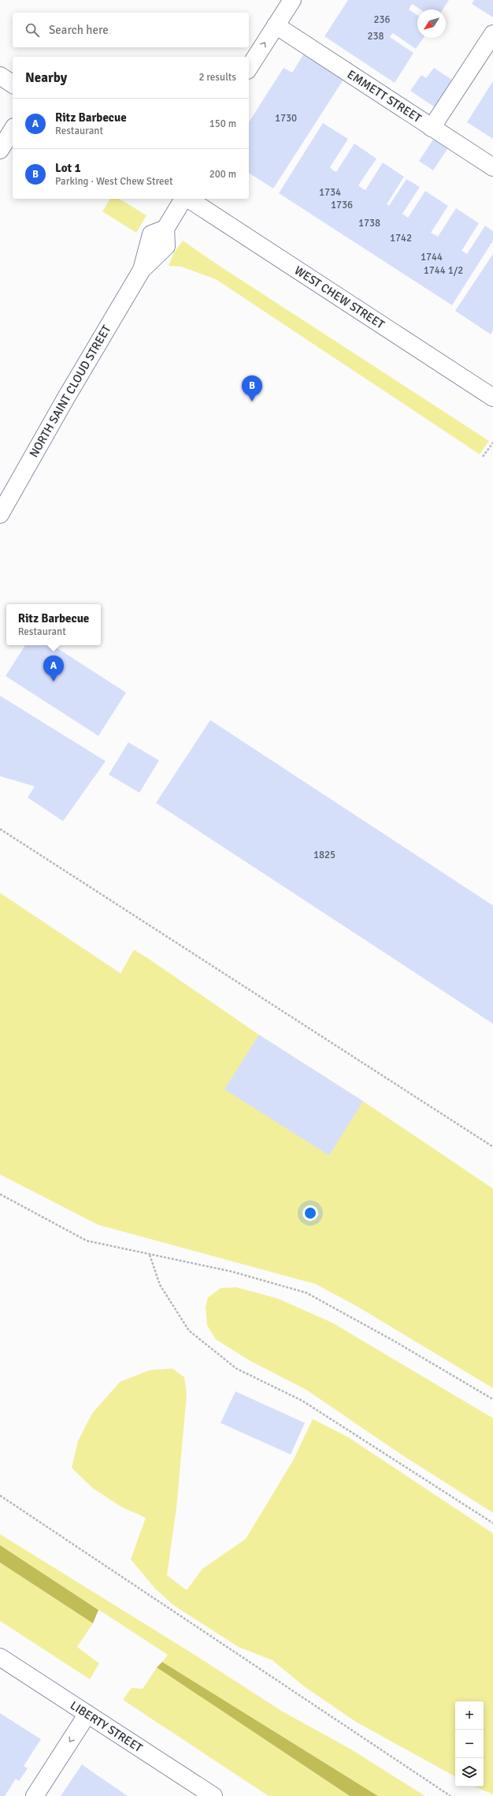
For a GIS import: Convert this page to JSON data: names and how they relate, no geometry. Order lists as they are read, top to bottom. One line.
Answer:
{"streets":{"street":["EMMETT STREET","WEST CHEW STREET","NORTH SAINT CLOUD STREET","LIBERTY STREET"]},"house_numbers":["236","238","1730","1734","1736","1738","1742","1744","1744 1/2","1825"],"north":"bottom left","page":{"search":"Search here","heading":["Nearby","2 results"],"list":[{"mark":"A","name":"Ritz Barbecue","note":"Restaurant","value":"150 m"},{"mark":"B","name":"Lot 1","note":"Parking · West Chew Street","value":"200 m"}],"pins":["B","A"],"popup":["Ritz Barbecue","Restaurant"],"map_buttons":["+","−"]}}
